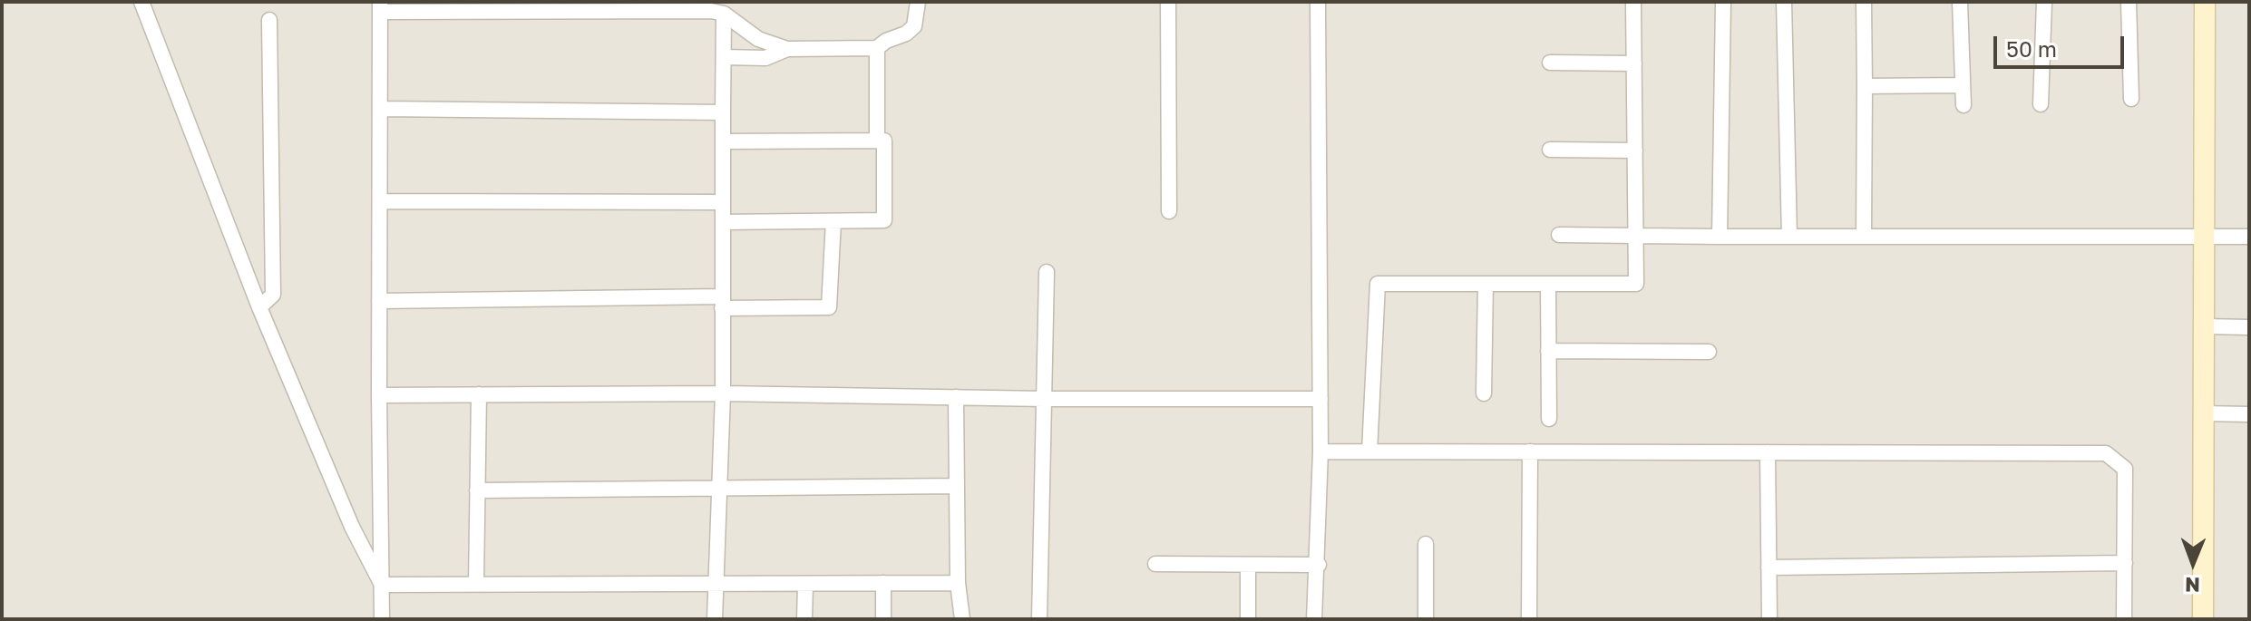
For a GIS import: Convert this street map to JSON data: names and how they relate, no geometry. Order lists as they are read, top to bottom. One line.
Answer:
{"scale_bar":"50 m","north":"bottom"}
